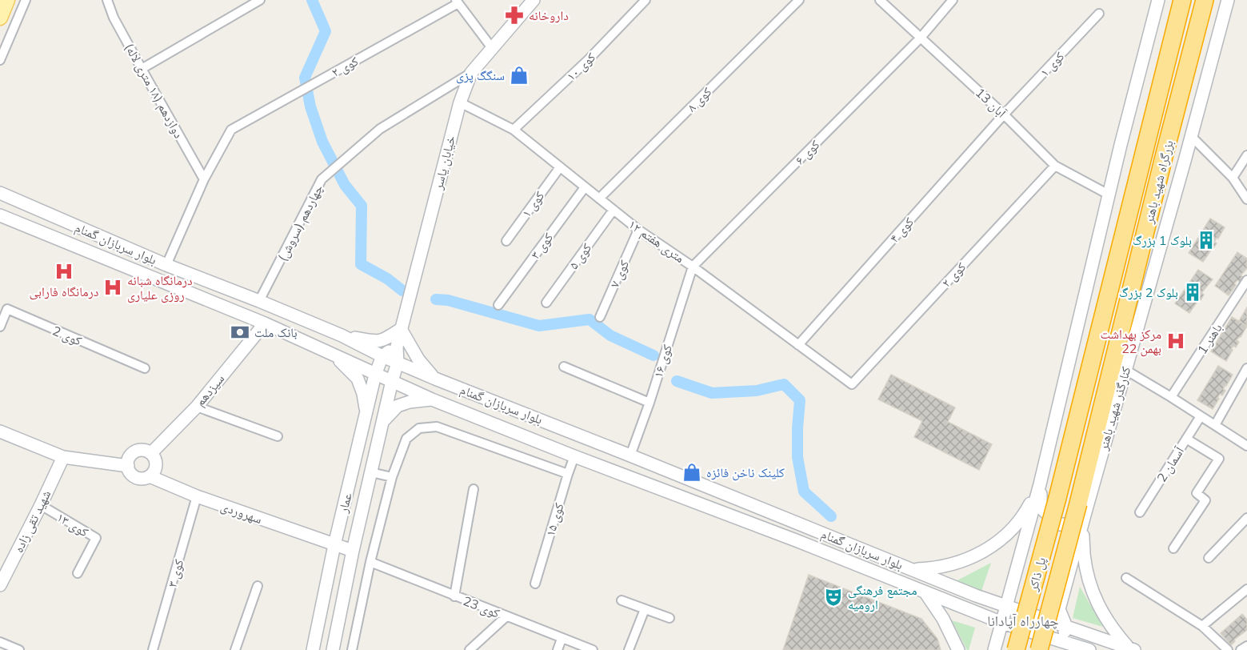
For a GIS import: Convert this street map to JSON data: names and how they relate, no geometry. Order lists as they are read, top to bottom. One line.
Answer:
{"streets":{"highway":["بزرگراه شهید باهنر","پل ذاکر"],"main road":["خیابان یاسر","بلوار سربازان گمنام","سیزدهم","کنارگذر شهید باهنر","عمار","سهروردی","شهید تقی زاده"],"street":["کوی ۱","کوی ۲","کوی ۱۰","دوازدهم (۱۸ متری لاله)","کوی ۸","13 آبان","کوی ۶","چهاردهم (سروش)","کوی ۴","۱۲ متری هفتم","کوی ۳","کوی ۵","کوی ۷","کوی 2","باهنر 1","کوی ۱۶","آسمان 2","کوی ۱۵","کوی ۱۳","کوی 23"]},"crossings":[["کوی ۱","13 آبان"],["کوی ۱","کوی ۴"],["کوی ۱","۱۲ متری هفتم"],["کوی ۲","دوازدهم (۱۸ متری لاله)"],["کوی ۲","13 آبان"],["کوی ۲","۱۲ متری هفتم"],["کوی ۱۰","۱۲ متری هفتم"],["کوی ۸","۱۲ متری هفتم"],["13 آبان","کوی ۶"],["13 آبان","کوی ۴"],["کوی ۶","۱۲ متری هفتم"],["کوی ۶","کوی ۱۶"],["خیابان یاسر","چهاردهم (سروش)"],["خیابان یاسر","۱۲ متری هفتم"],["خیابان یاسر","بلوار سربازان گمنام"],["خیابان یاسر","عمار"],["بزرگراه شهید باهنر","کنارگذر شهید باهنر"],["بزرگراه شهید باهنر","پل ذاکر"],["چهاردهم (سروش)","بلوار سربازان گمنام"],["کوی ۴","۱۲ متری هفتم"],["۱۲ متری هفتم","کوی ۳"],["۱۲ متری هفتم","کوی ۵"],["۱۲ متری هفتم","کوی ۷"],["۱۲ متری هفتم","کوی ۱۶"],["بلوار سربازان گمنام","کوی ۱۶"],["بلوار سربازان گمنام","سیزدهم"],["بلوار سربازان گمنام","کنارگذر شهید باهنر"],["بلوار سربازان گمنام","عمار"],["بلوار سربازان گمنام","کوی ۱۵"],["کوی ۳","سهروردی"],["سیزدهم","سهروردی"],["کنارگذر شهید باهنر","پل ذاکر"],["عمار","سهروردی"],["شهید تقی زاده","کوی ۱۳"]],"districts":["چهارراه آپادانا"],"places":{"pharmacy":["داروخانه"],"shop":["سنگگ پزی","کلینک ناخن فائزه"],"building":["بلوک 1 بزرگ","بلوک 2 بزرگ"],"hospital":["درمانگاه فارابی","درمانگاه شبانه روزی علیاری","مرکز بهداشت 22 بهمن"],"bank":["بانک ملت"],"theatre":["مجتمع فرهنگی ارومیه"]}}
